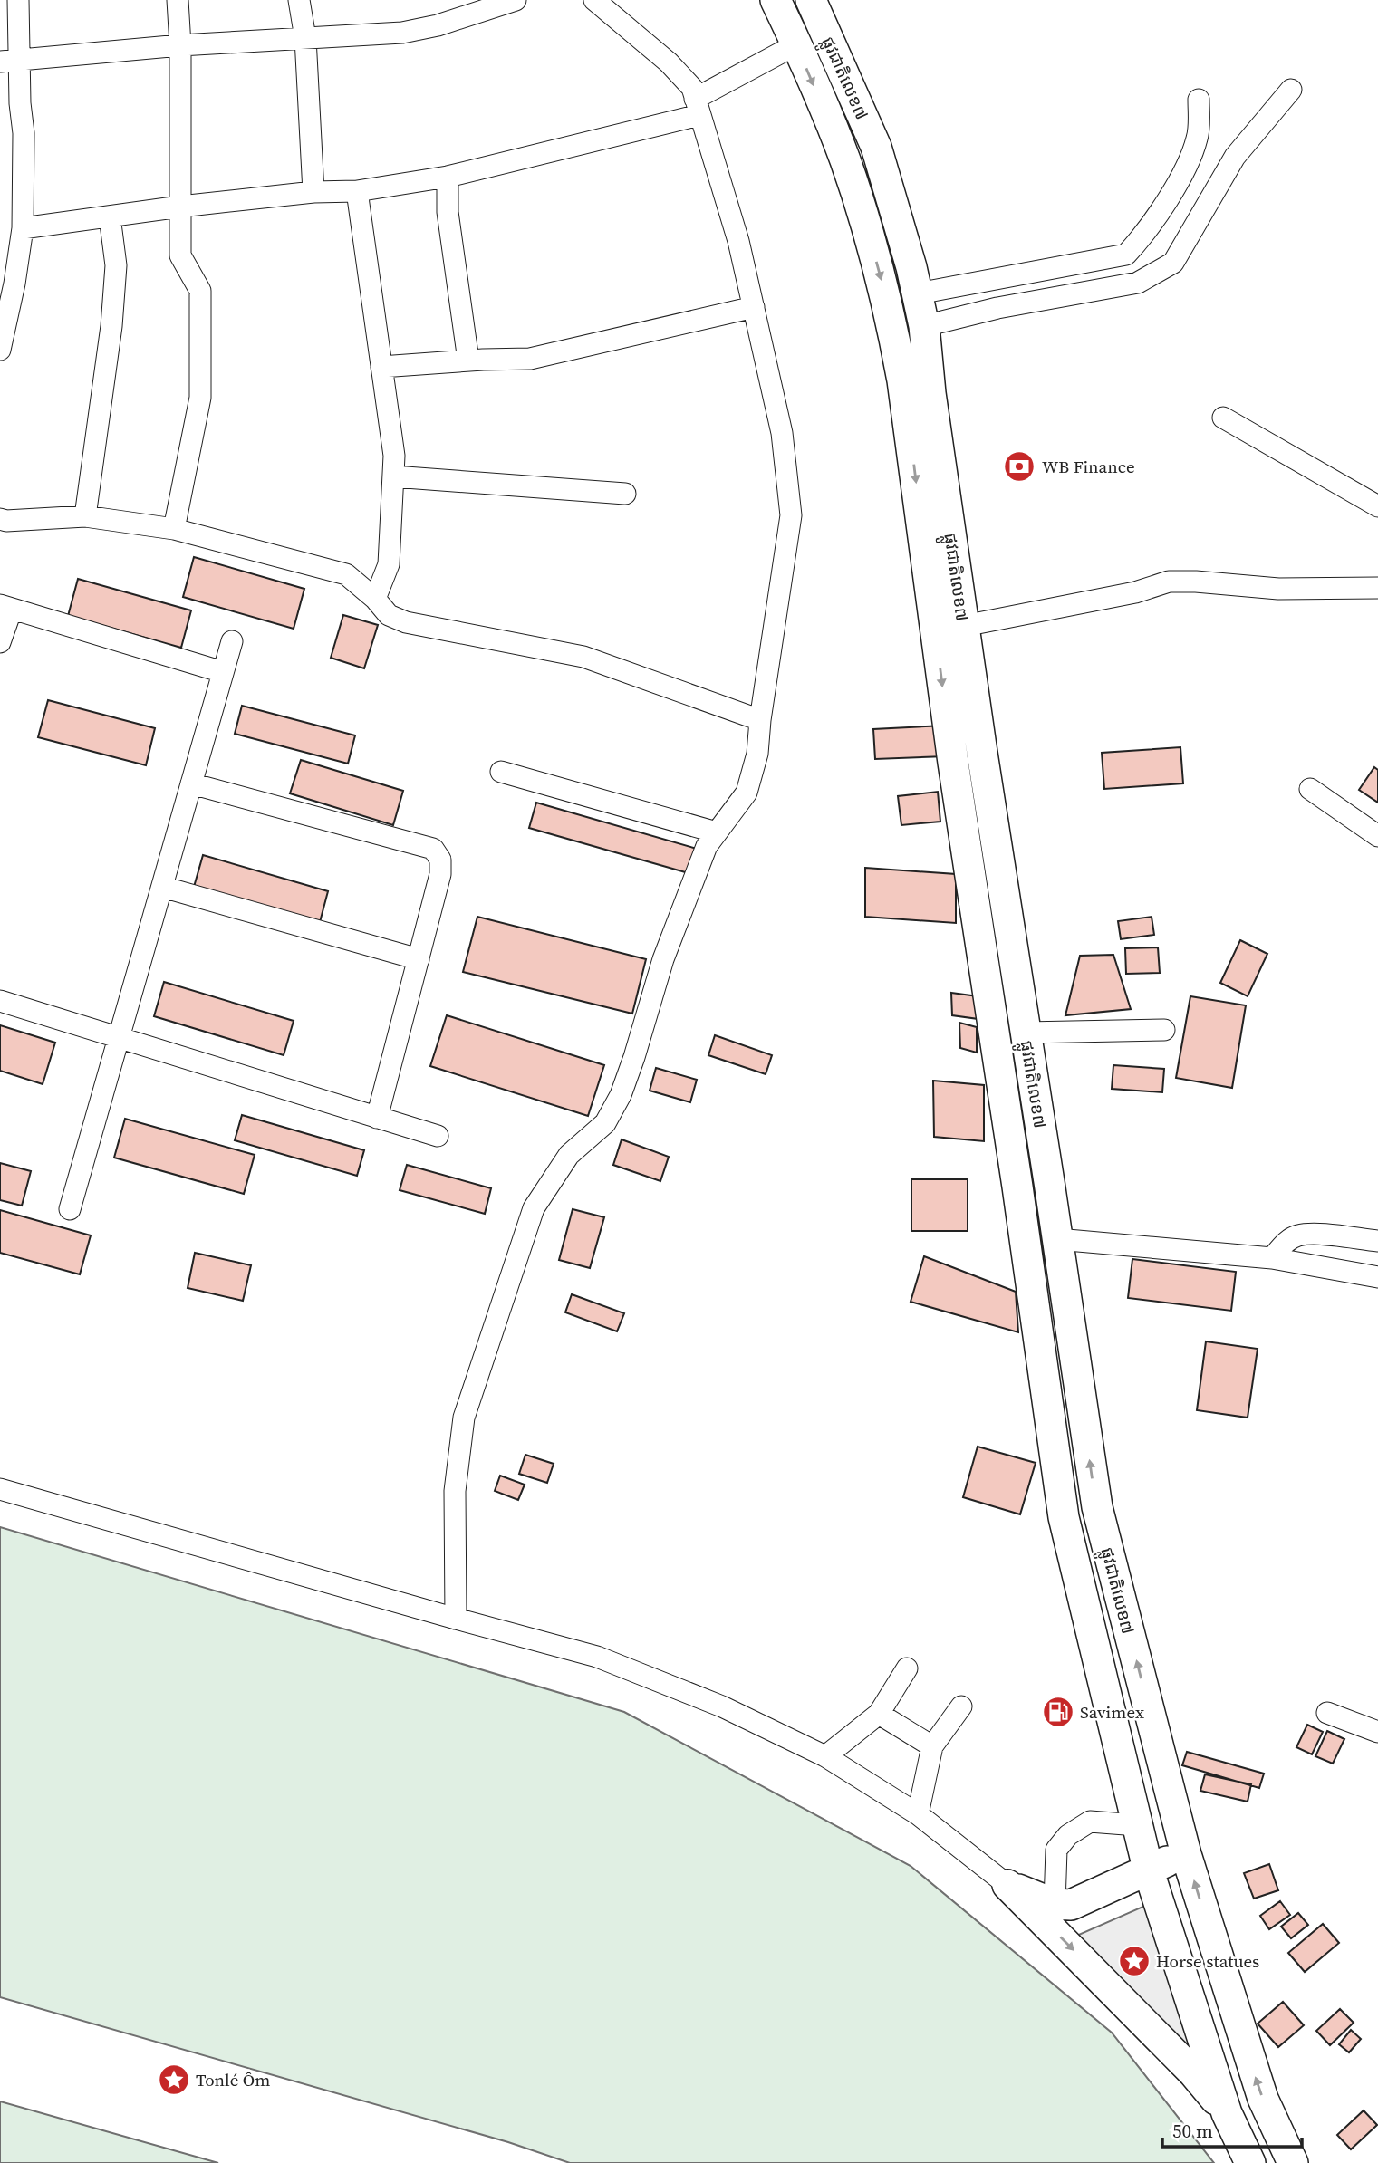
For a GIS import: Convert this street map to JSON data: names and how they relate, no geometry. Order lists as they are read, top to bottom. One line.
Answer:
{"streets":{"highway":["ផ្លូវជាតិលេខ៧"]},"places":{"bank":["WB Finance"],"fuel station":["Savimex"],"place":["Horse statues","Tonlé Ôm"]},"scale_bar":"50 m"}
